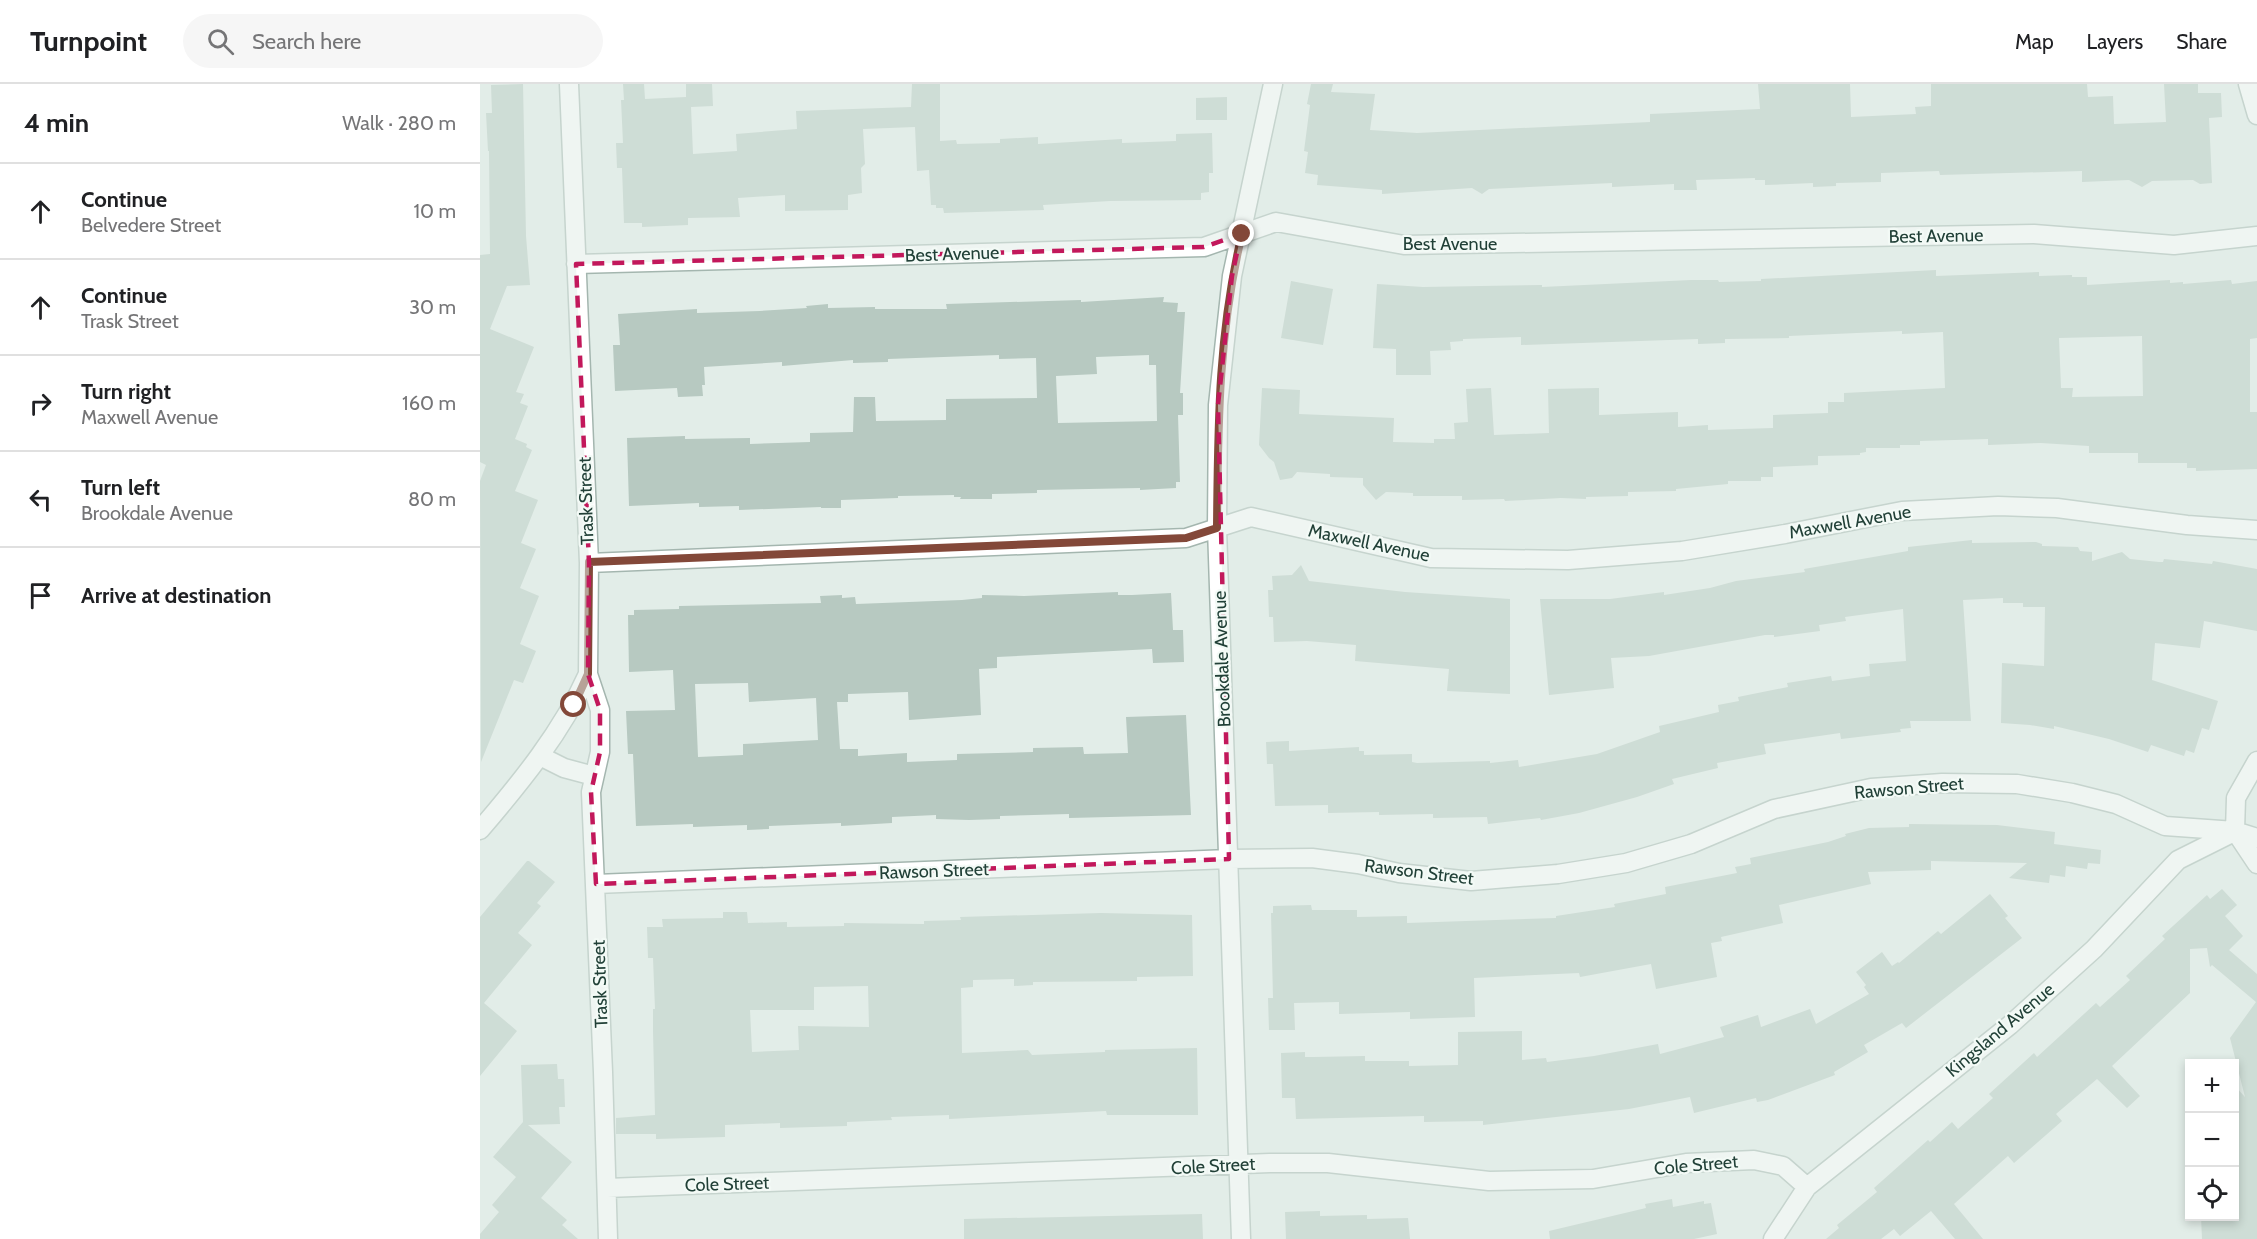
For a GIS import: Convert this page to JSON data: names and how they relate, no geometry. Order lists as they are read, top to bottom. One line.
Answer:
{"streets":{"street":["Best Avenue","Trask Street","Maxwell Avenue","Brookdale Avenue","Rawson Street","Kingsland Avenue","Cole Street"]},"crossings":[["Best Avenue","Trask Street"],["Best Avenue","Brookdale Avenue"],["Trask Street","Maxwell Avenue"],["Trask Street","Rawson Street"],["Trask Street","Cole Street"],["Maxwell Avenue","Brookdale Avenue"],["Brookdale Avenue","Rawson Street"],["Brookdale Avenue","Cole Street"],["Rawson Street","Kingsland Avenue"],["Kingsland Avenue","Cole Street"]],"page":{"header":"Turnpoint","search":"Search here","nav":["Map","Layers","Share"],"heading":["4 min","Walk · 280 m"],"list":[["Continue","Belvedere Street","10 m"],["Continue","Trask Street","30 m"],["Turn right","Maxwell Avenue","160 m"],["Turn left","Brookdale Avenue","80 m"],"Arrive at destination"],"map_buttons":["+","−"]}}
